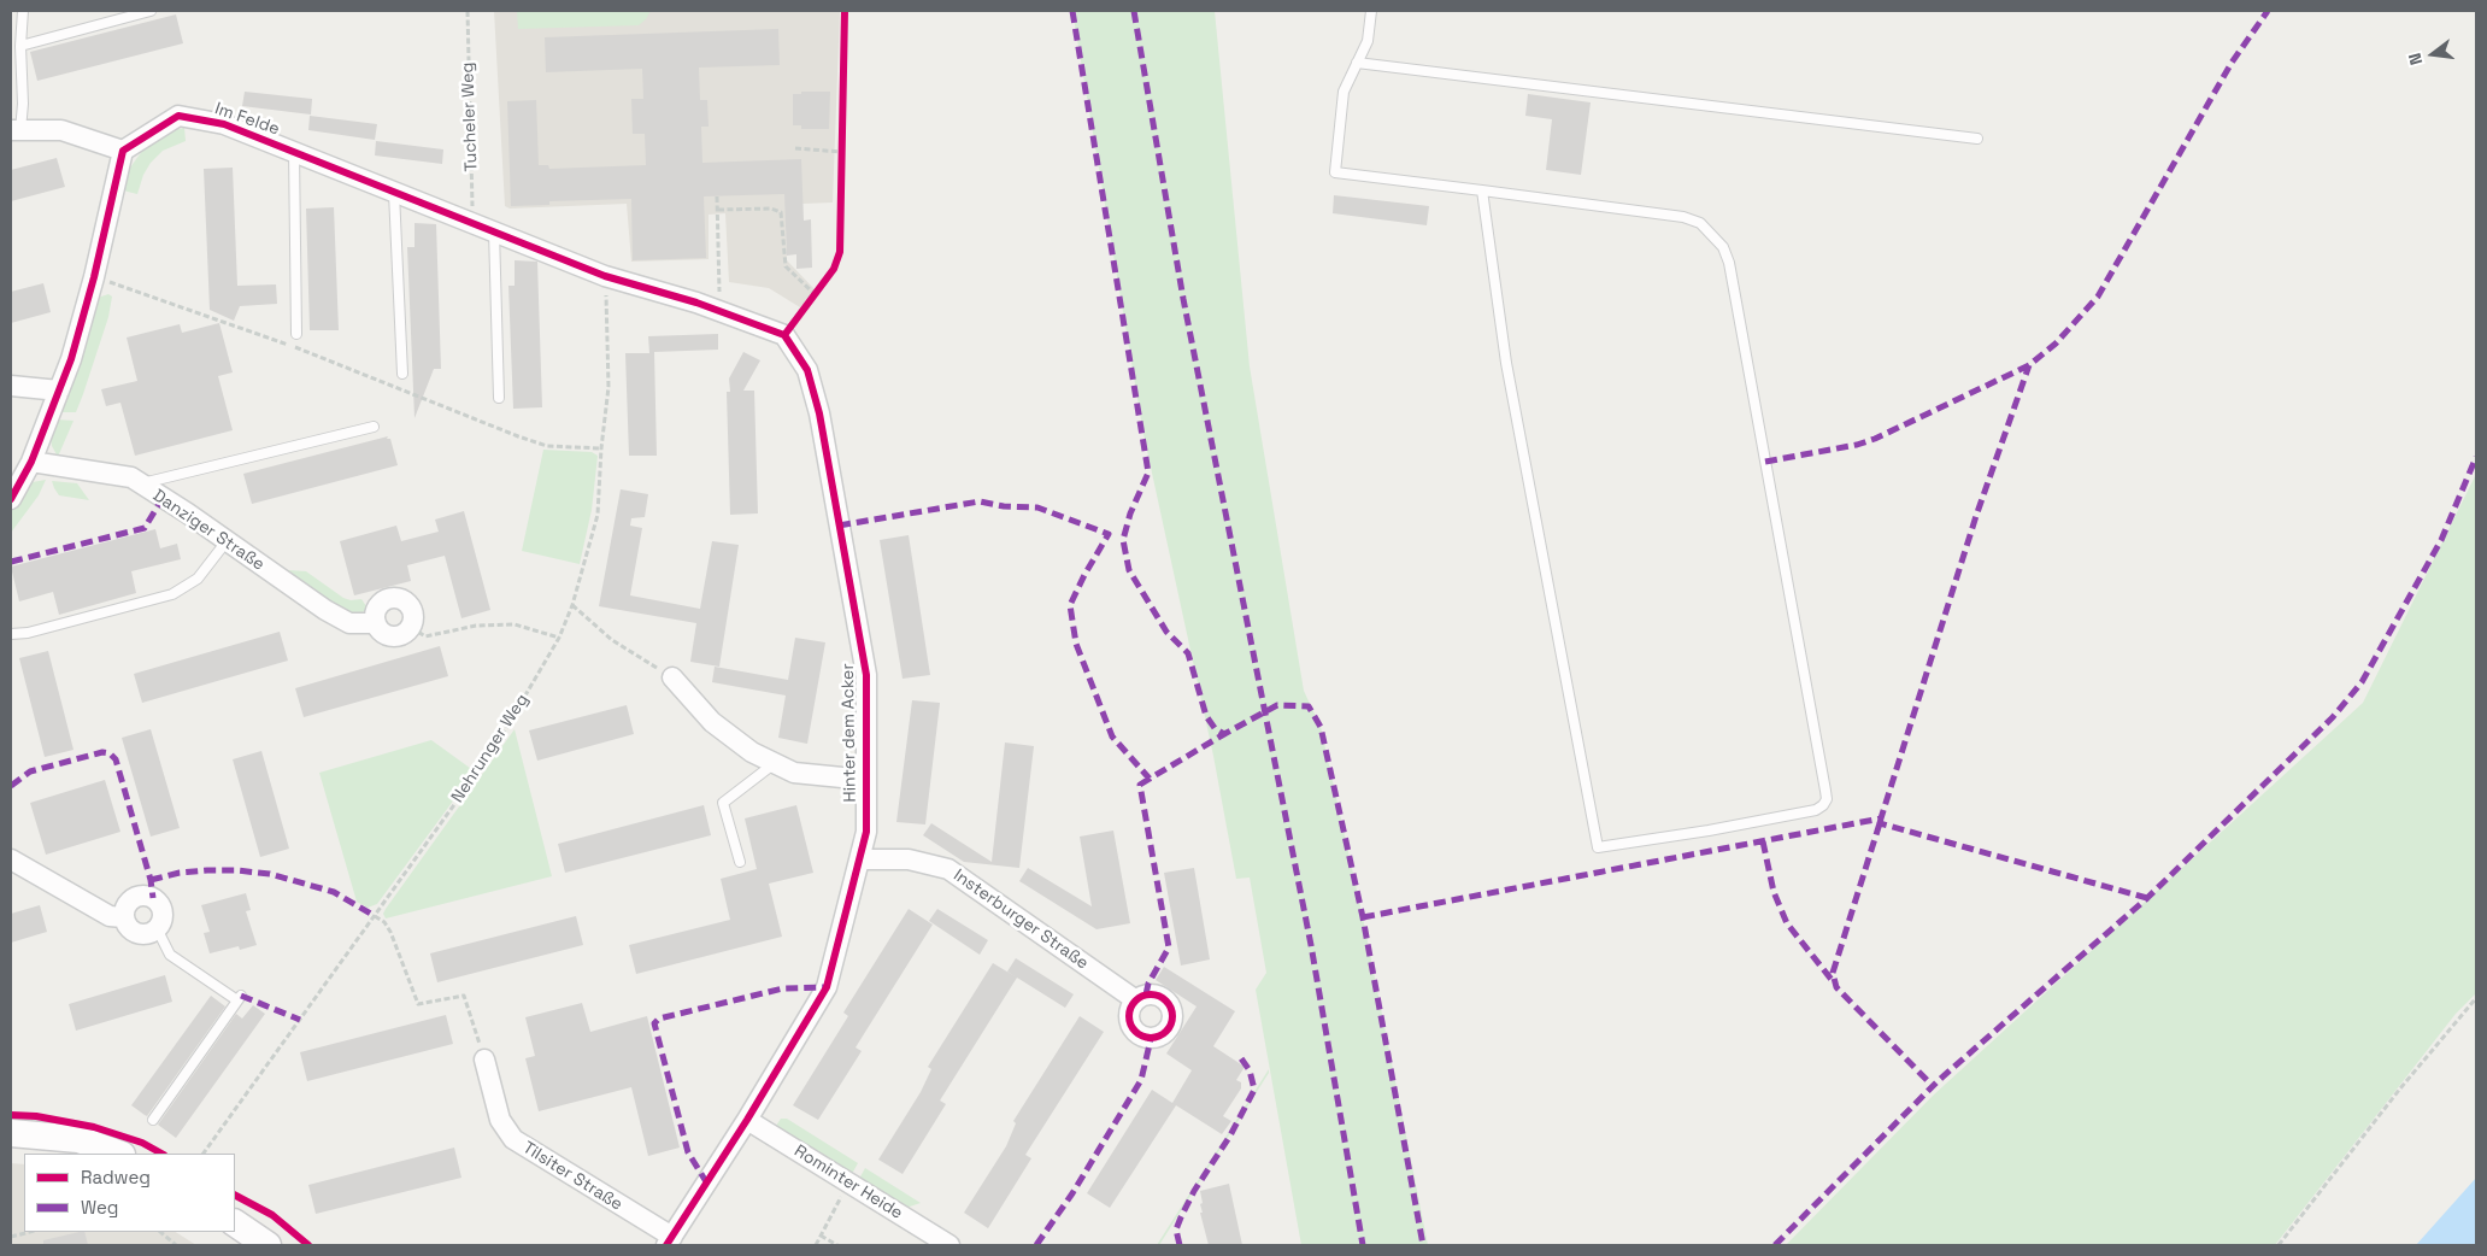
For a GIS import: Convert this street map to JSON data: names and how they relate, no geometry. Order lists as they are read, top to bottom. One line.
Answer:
{"streets":{"street":["Im Felde","Danziger Straße","Hinter dem Acker","Insterburger Straße","Tilsiter Straße","Rominter Heide"],"path":["Tucheler Weg","Nehrunger Weg"]},"crossings":[["Tucheler Weg","Im Felde"],["Im Felde","Hinter dem Acker"],["Im Felde","Nehrunger Weg"],["Hinter dem Acker","Nehrunger Weg"],["Hinter dem Acker","Insterburger Straße"],["Hinter dem Acker","Tilsiter Straße"],["Hinter dem Acker","Rominter Heide"]],"legend":["Radweg","Weg"],"north":"left"}
